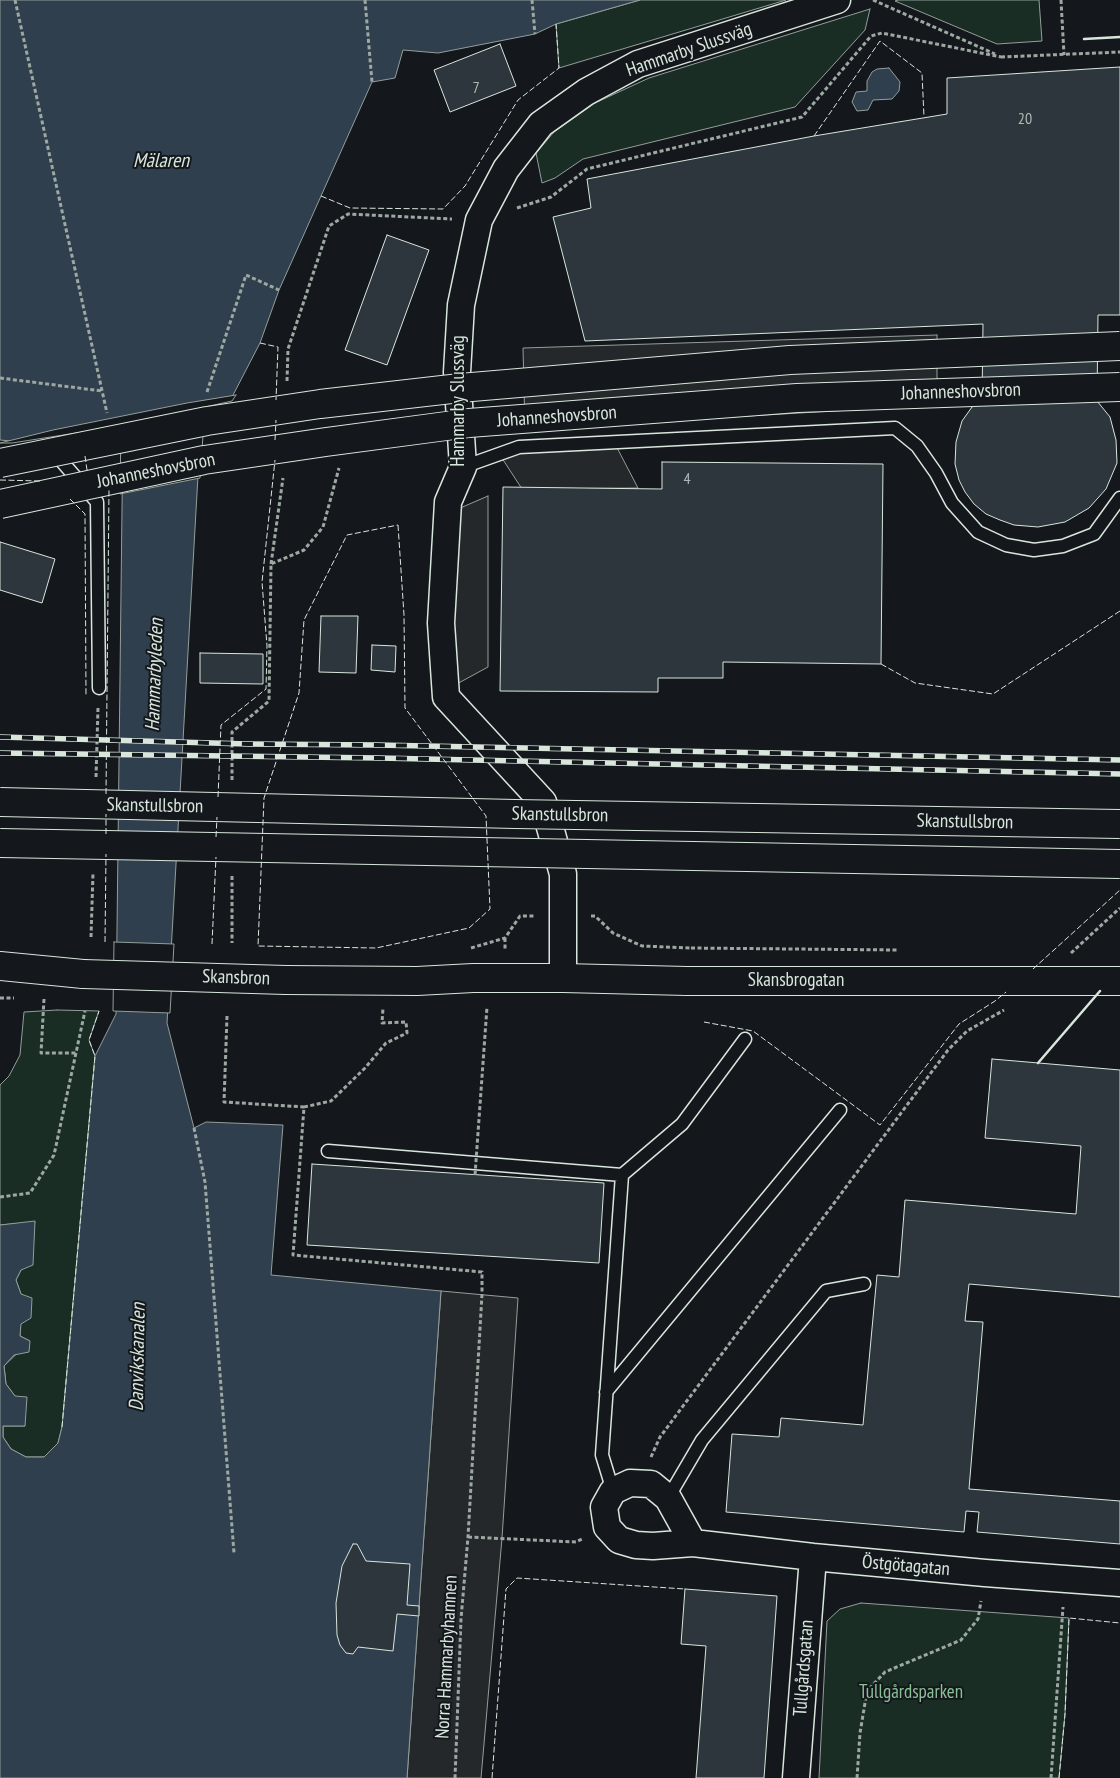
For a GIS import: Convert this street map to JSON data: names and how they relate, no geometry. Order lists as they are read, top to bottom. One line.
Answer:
{"streets":{"main road":["Johanneshovsbron","Skanstullsbron","Skansbron","Skansbrogatan"],"street":["Hammarby Slussväg","Östgötagatan","Tullgårdsgatan"],"path":["Norra Hammarbyhamnen"]},"crossings":[["Hammarby Slussväg","Skansbrogatan"],["Skansbron","Skansbrogatan"],["Östgötagatan","Tullgårdsgatan"]],"water":["Mälaren","Hammarbyleden","Danvikskanalen"],"parks":["Tullgårdsparken"],"house_numbers":["7","20","4"]}
